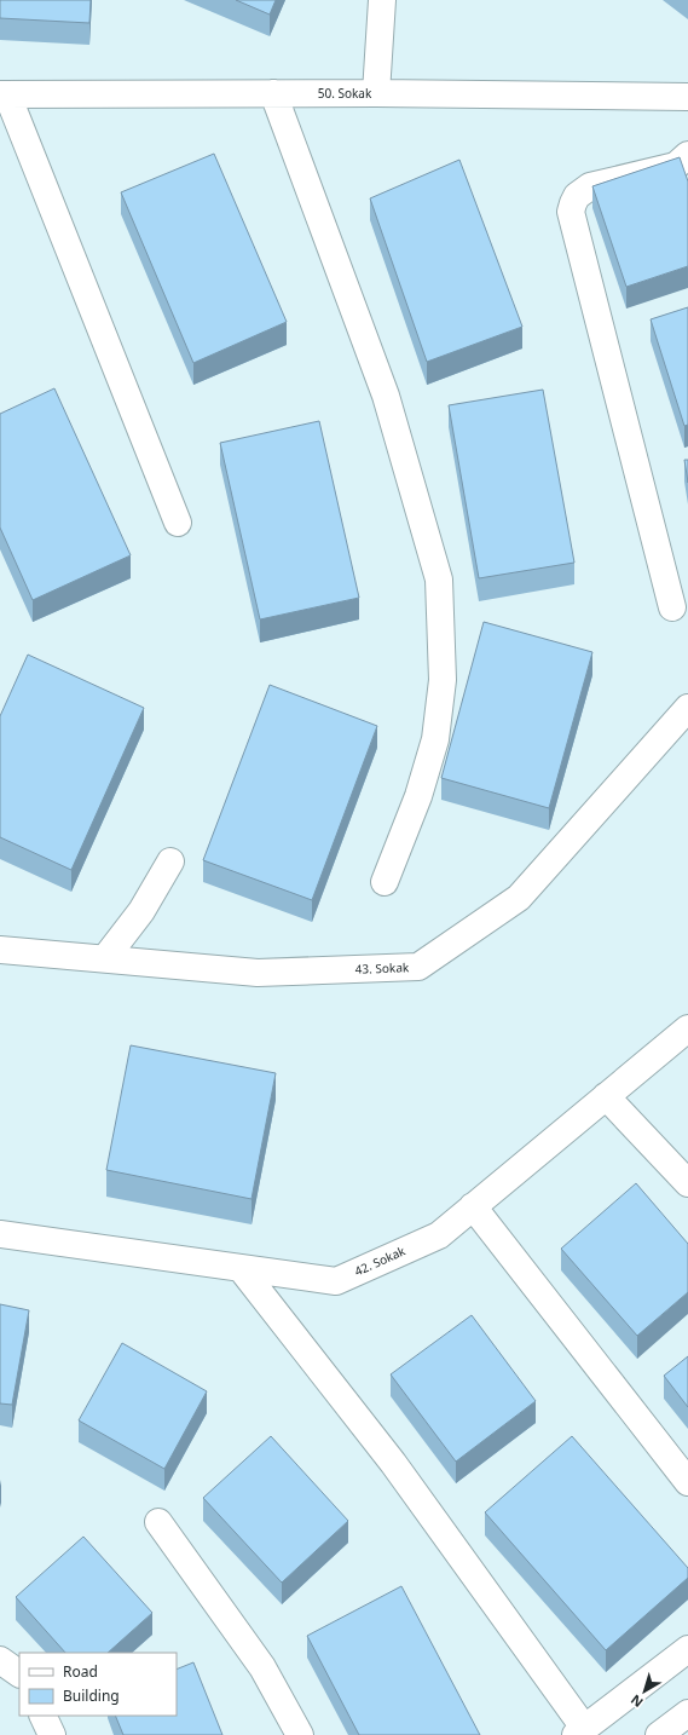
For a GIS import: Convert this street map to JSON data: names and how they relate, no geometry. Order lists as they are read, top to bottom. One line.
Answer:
{"streets":{"street":["50. Sokak","43. Sokak","42. Sokak"]},"legend":["Road","Building"],"north":"bottom left"}
